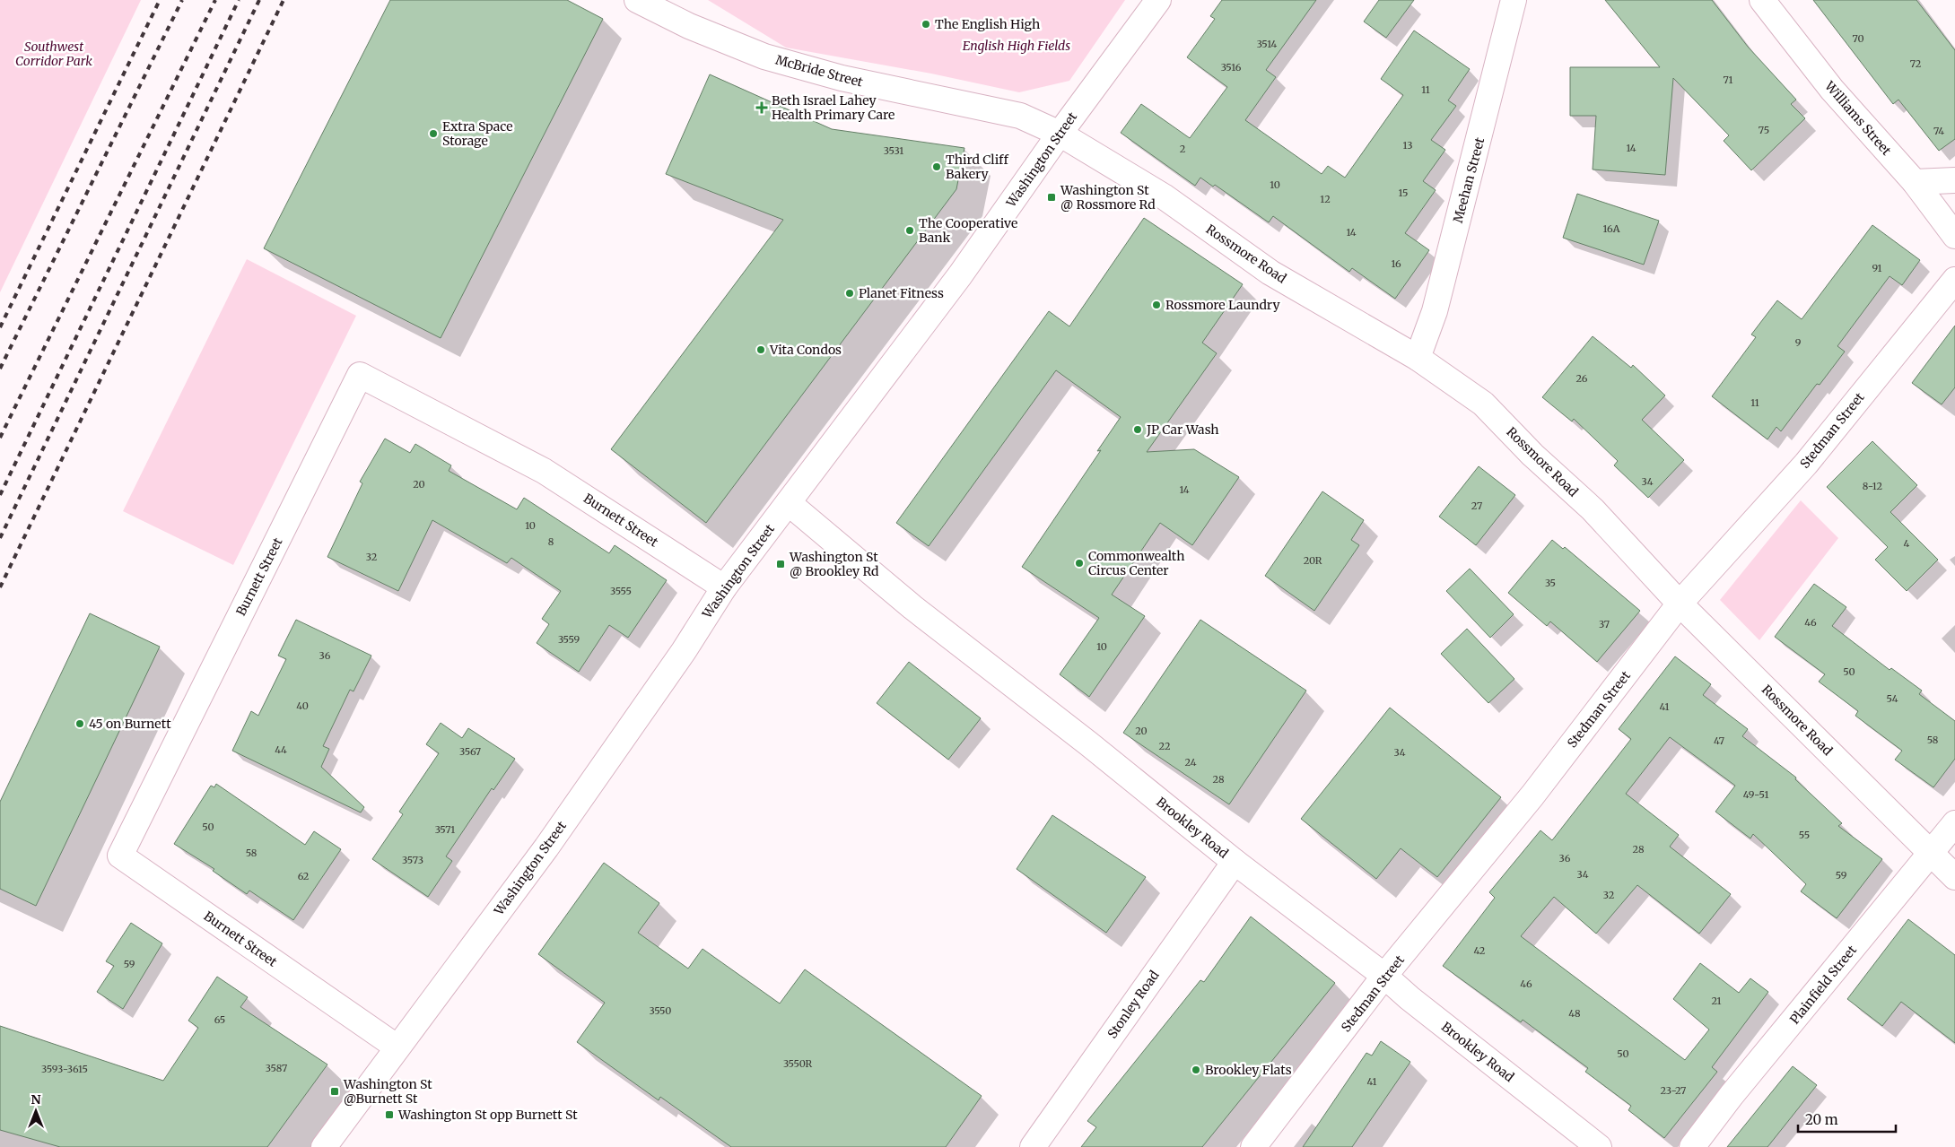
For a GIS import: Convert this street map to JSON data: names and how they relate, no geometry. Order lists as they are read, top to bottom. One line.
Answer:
{"streets":{"street":["McBride Street","Williams Street","Washington Street","Meehan Street","Rossmore Road","Stedman Street","Burnett Street","Brookley Road","Plainfield Street","Stonley Road"]},"crossings":[["McBride Street","Washington Street"],["McBride Street","Rossmore Road"],["Washington Street","Rossmore Road"],["Washington Street","Burnett Street"],["Washington Street","Brookley Road"],["Meehan Street","Rossmore Road"],["Rossmore Road","Stedman Street"],["Rossmore Road","Plainfield Street"],["Stedman Street","Brookley Road"],["Brookley Road","Stonley Road"]],"parks":["English High Fields","Southwest Corridor Park"],"places":{"other":["The English High","Extra Space Storage","Third Cliff Bakery","The Cooperative Bank","Planet Fitness","Rossmore Laundry","Vita Condos","JP Car Wash","Commonwealth Circus Center","45 on Burnett","Brookley Flats"],"health":["Beth Israel Lahey Health Primary Care"],"transit":["Washington St @ Rossmore Rd","Washington St @ Brookley Rd","Washington St @Burnett St","Washington St opp Burnett St"]},"house_numbers":["70","3514","72","3516","71","11","75","74","13","14","2","3531","10","15","12","16A","14","16","91","9","26","11","34","20","8-12","14","27","10","8","4","32","20R","35","3555","46","37","3559","10","36","50","54","40","41","20","58","47","22","44","3567","34","24","28","49-51","50","3571","55","28","58","36","3573","34","59","62","32","42","59","46","21","3550","48","65","50","3550R","3587","3593-3615","41","23-27"],"scale_bar":"20 m","north":"top"}
